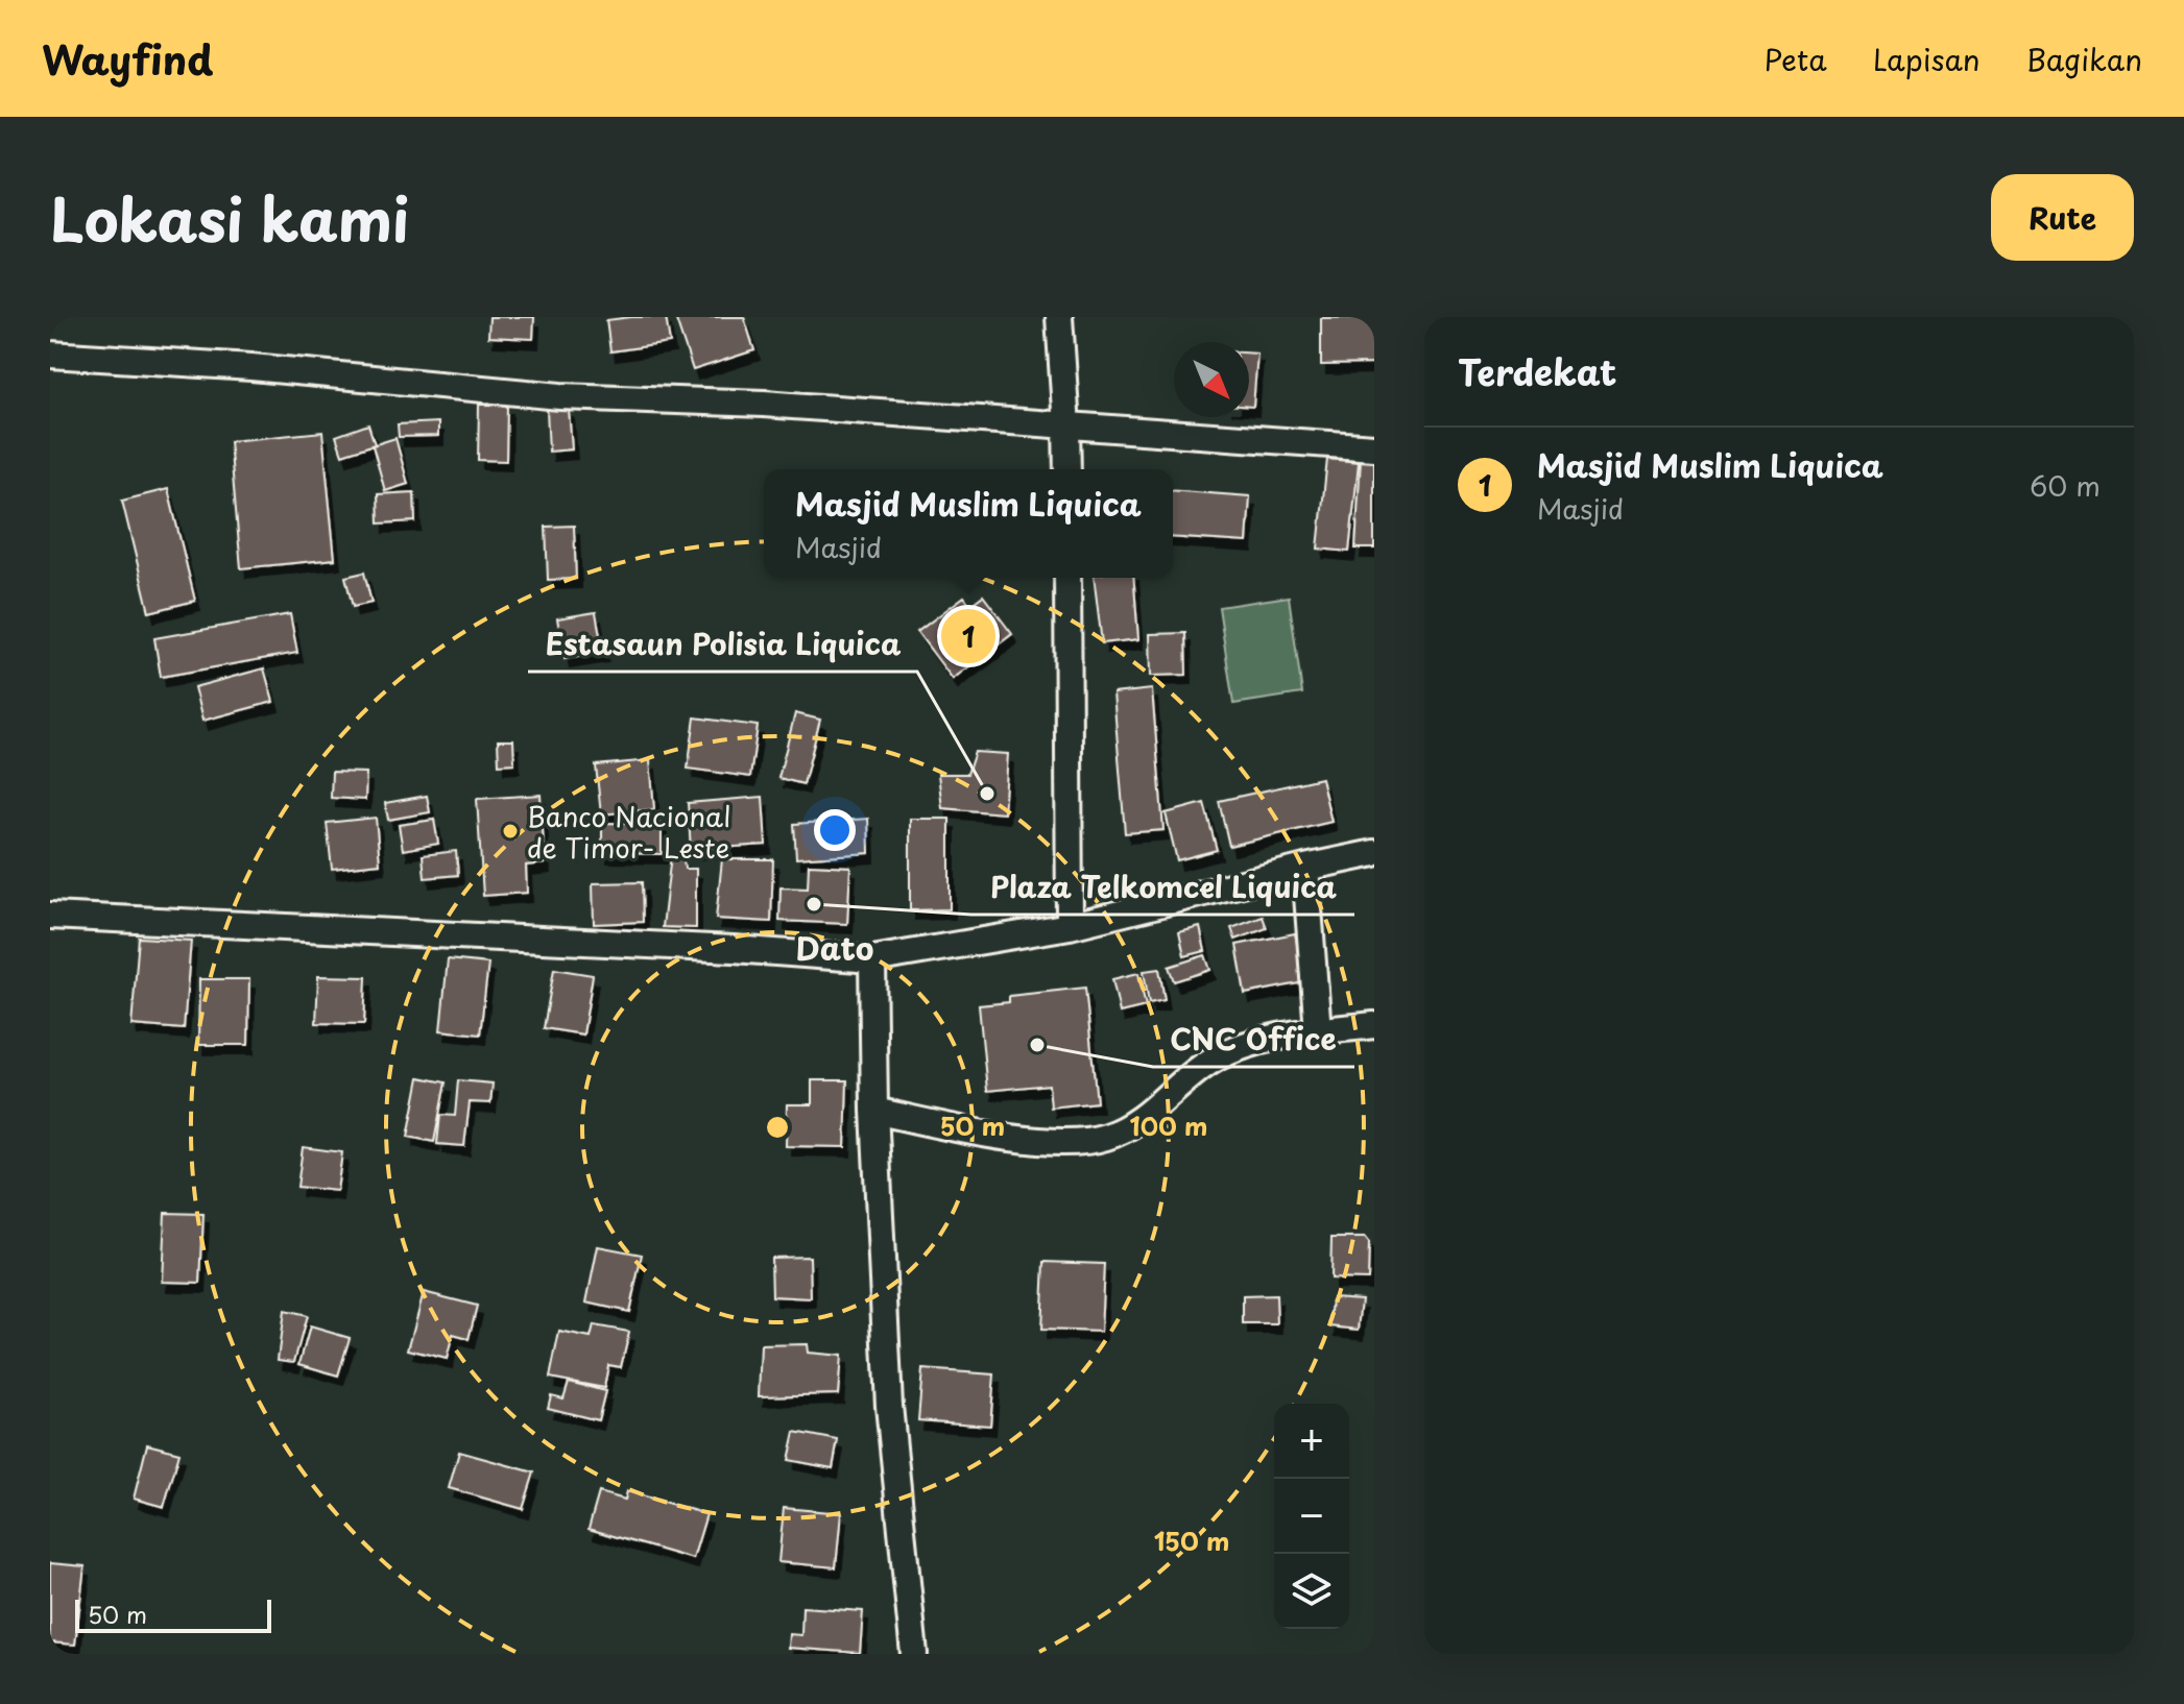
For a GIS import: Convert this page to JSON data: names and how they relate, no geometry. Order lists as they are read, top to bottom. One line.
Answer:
{"districts":["Dato"],"places":["Estasaun Polisia Liquica","Banco Nacional de Timor- Leste","Plaza Telkomcel Liquica","CNC Office"],"scale_bar":"50 m","north":"bottom right","page":{"header":"Wayfind","nav":["Peta","Lapisan","Bagikan"],"title":"Lokasi kami","buttons":"Rute","heading":"Terdekat","list":[{"mark":"1","name":"Masjid Muslim Liquica","note":"Masjid","value":"60 m"}],"popup":["Masjid Muslim Liquica","Masjid"],"pins":"1","map_buttons":["+","−"],"scale":"50 m"},"rings":["50 m","100 m","150 m"]}
